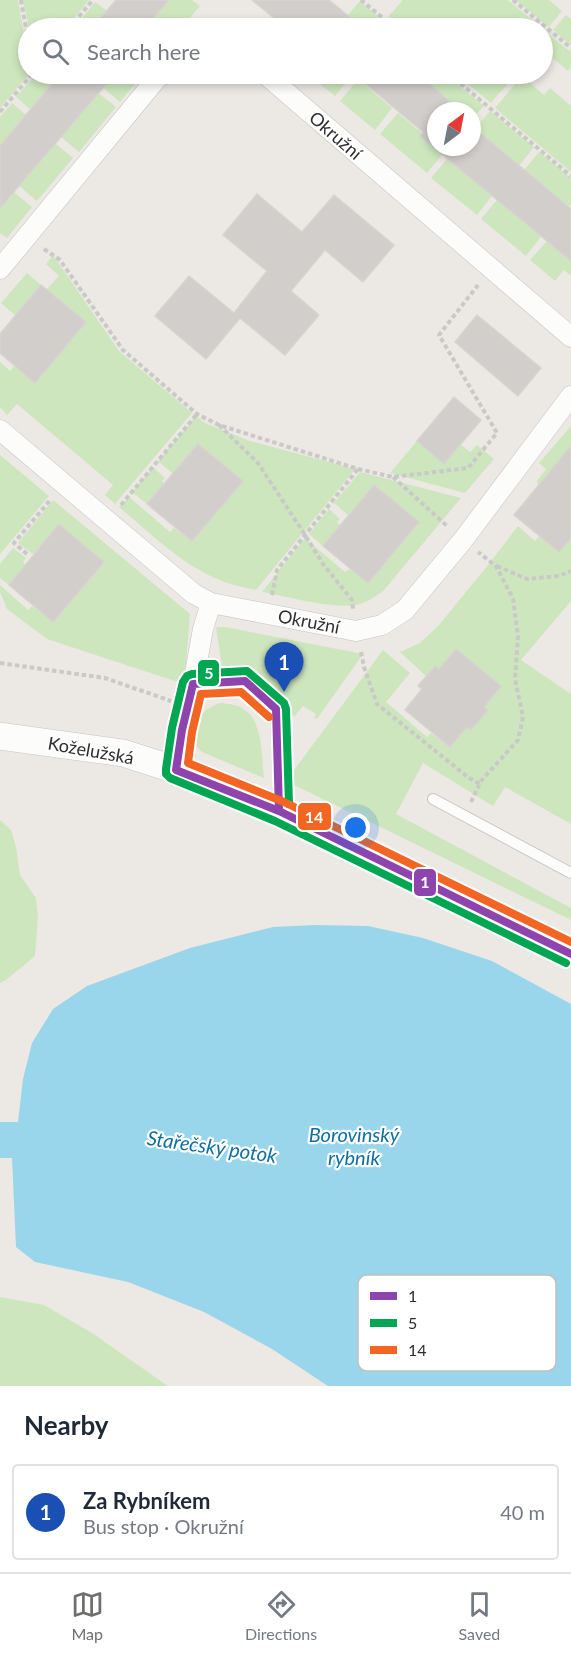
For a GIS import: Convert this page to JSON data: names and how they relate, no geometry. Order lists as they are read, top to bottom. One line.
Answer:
{"streets":{"main road":["Koželužská"],"street":["Okružní"]},"water":["Borovinský rybník","Stařečský potok"],"lines":["transit line 5","transit line 1","transit line 14"],"legend":["1","5","14"],"north":"top right","page":{"search":"Search here","pins":"1","heading":"Nearby","list":[{"mark":"1","name":"Za Rybníkem","note":"Bus stop · Okružní","value":"40 m"}],"nav":["Map","Directions","Saved"]}}
